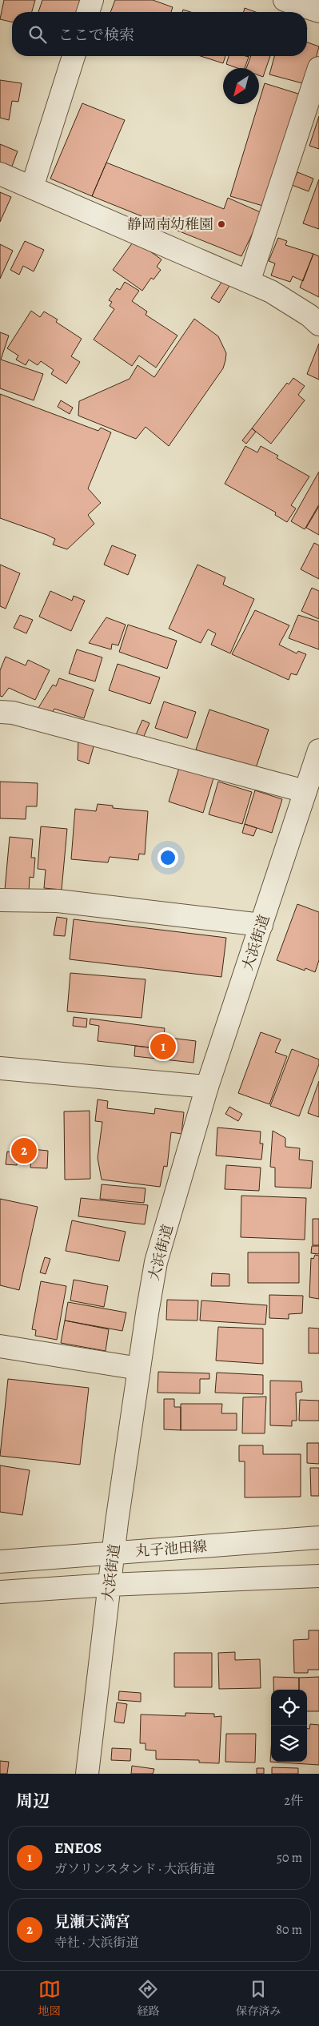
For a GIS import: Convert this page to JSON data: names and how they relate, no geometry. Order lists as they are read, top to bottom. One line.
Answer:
{"streets":{"street":["大浜街道","丸子池田線"]},"crossings":[["大浜街道","丸子池田線"]],"places":["静岡南幼稚園"],"north":"bottom left","page":{"search":"ここで検索","pins":["1","2"],"heading":["周辺","2件"],"list":[{"mark":"1","name":"ENEOS","note":"ガソリンスタンド · 大浜街道","value":"50 m"},{"mark":"2","name":"見瀬天満宮","note":"寺社 · 大浜街道","value":"80 m"}],"nav":["地図","経路","保存済み"]}}
